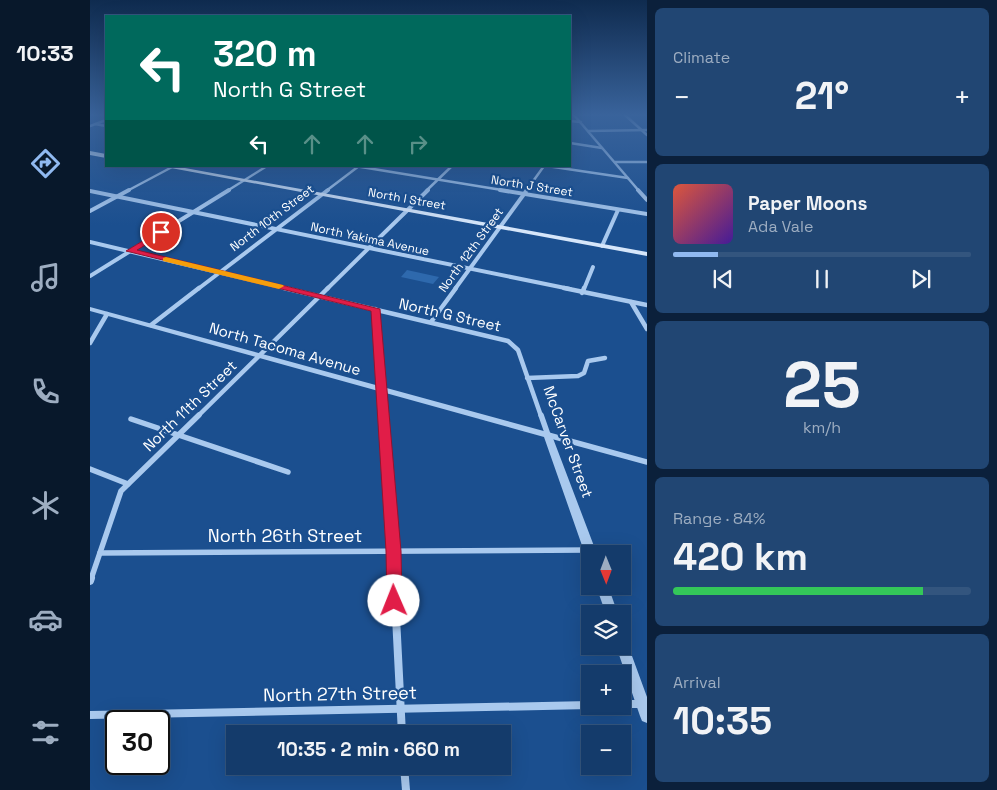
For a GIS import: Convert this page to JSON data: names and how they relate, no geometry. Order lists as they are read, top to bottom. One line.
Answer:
{"streets":{"main road":["North I Street"],"street":["North J Street","North 10th Street","North Yakima Avenue","North 12th Street","North G Street","North Tacoma Avenue","North 11th Street","McCarver Street","North 26th Street","North 27th Street"]},"crossings":[["North J Street","North 12th Street"],["North J Street","North 11th Street"],["North I Street","North 10th Street"],["North I Street","North 12th Street"],["North I Street","North 11th Street"],["North 10th Street","North Yakima Avenue"],["North 10th Street","North G Street"],["North 10th Street","North Tacoma Avenue"],["North Yakima Avenue","North 12th Street"],["North Yakima Avenue","North 11th Street"],["North 12th Street","North G Street"],["North G Street","North 11th Street"],["North G Street","McCarver Street"],["North Tacoma Avenue","North 11th Street"],["North Tacoma Avenue","McCarver Street"],["North 11th Street","North 26th Street"]],"north":"bottom","page":{"tabs":"10:33","tile":["Climate",["25","km/h"],["Range · 84%","420 km"],["Arrival","10:35"]],"turn":["320 m","North G Street"],"heat":["−","21°","+"],"song":["Paper Moons","Ada Vale"],"map_buttons":["+","−"],"limit":"30","trip":"10:35 · 2 min · 660 m"}}
